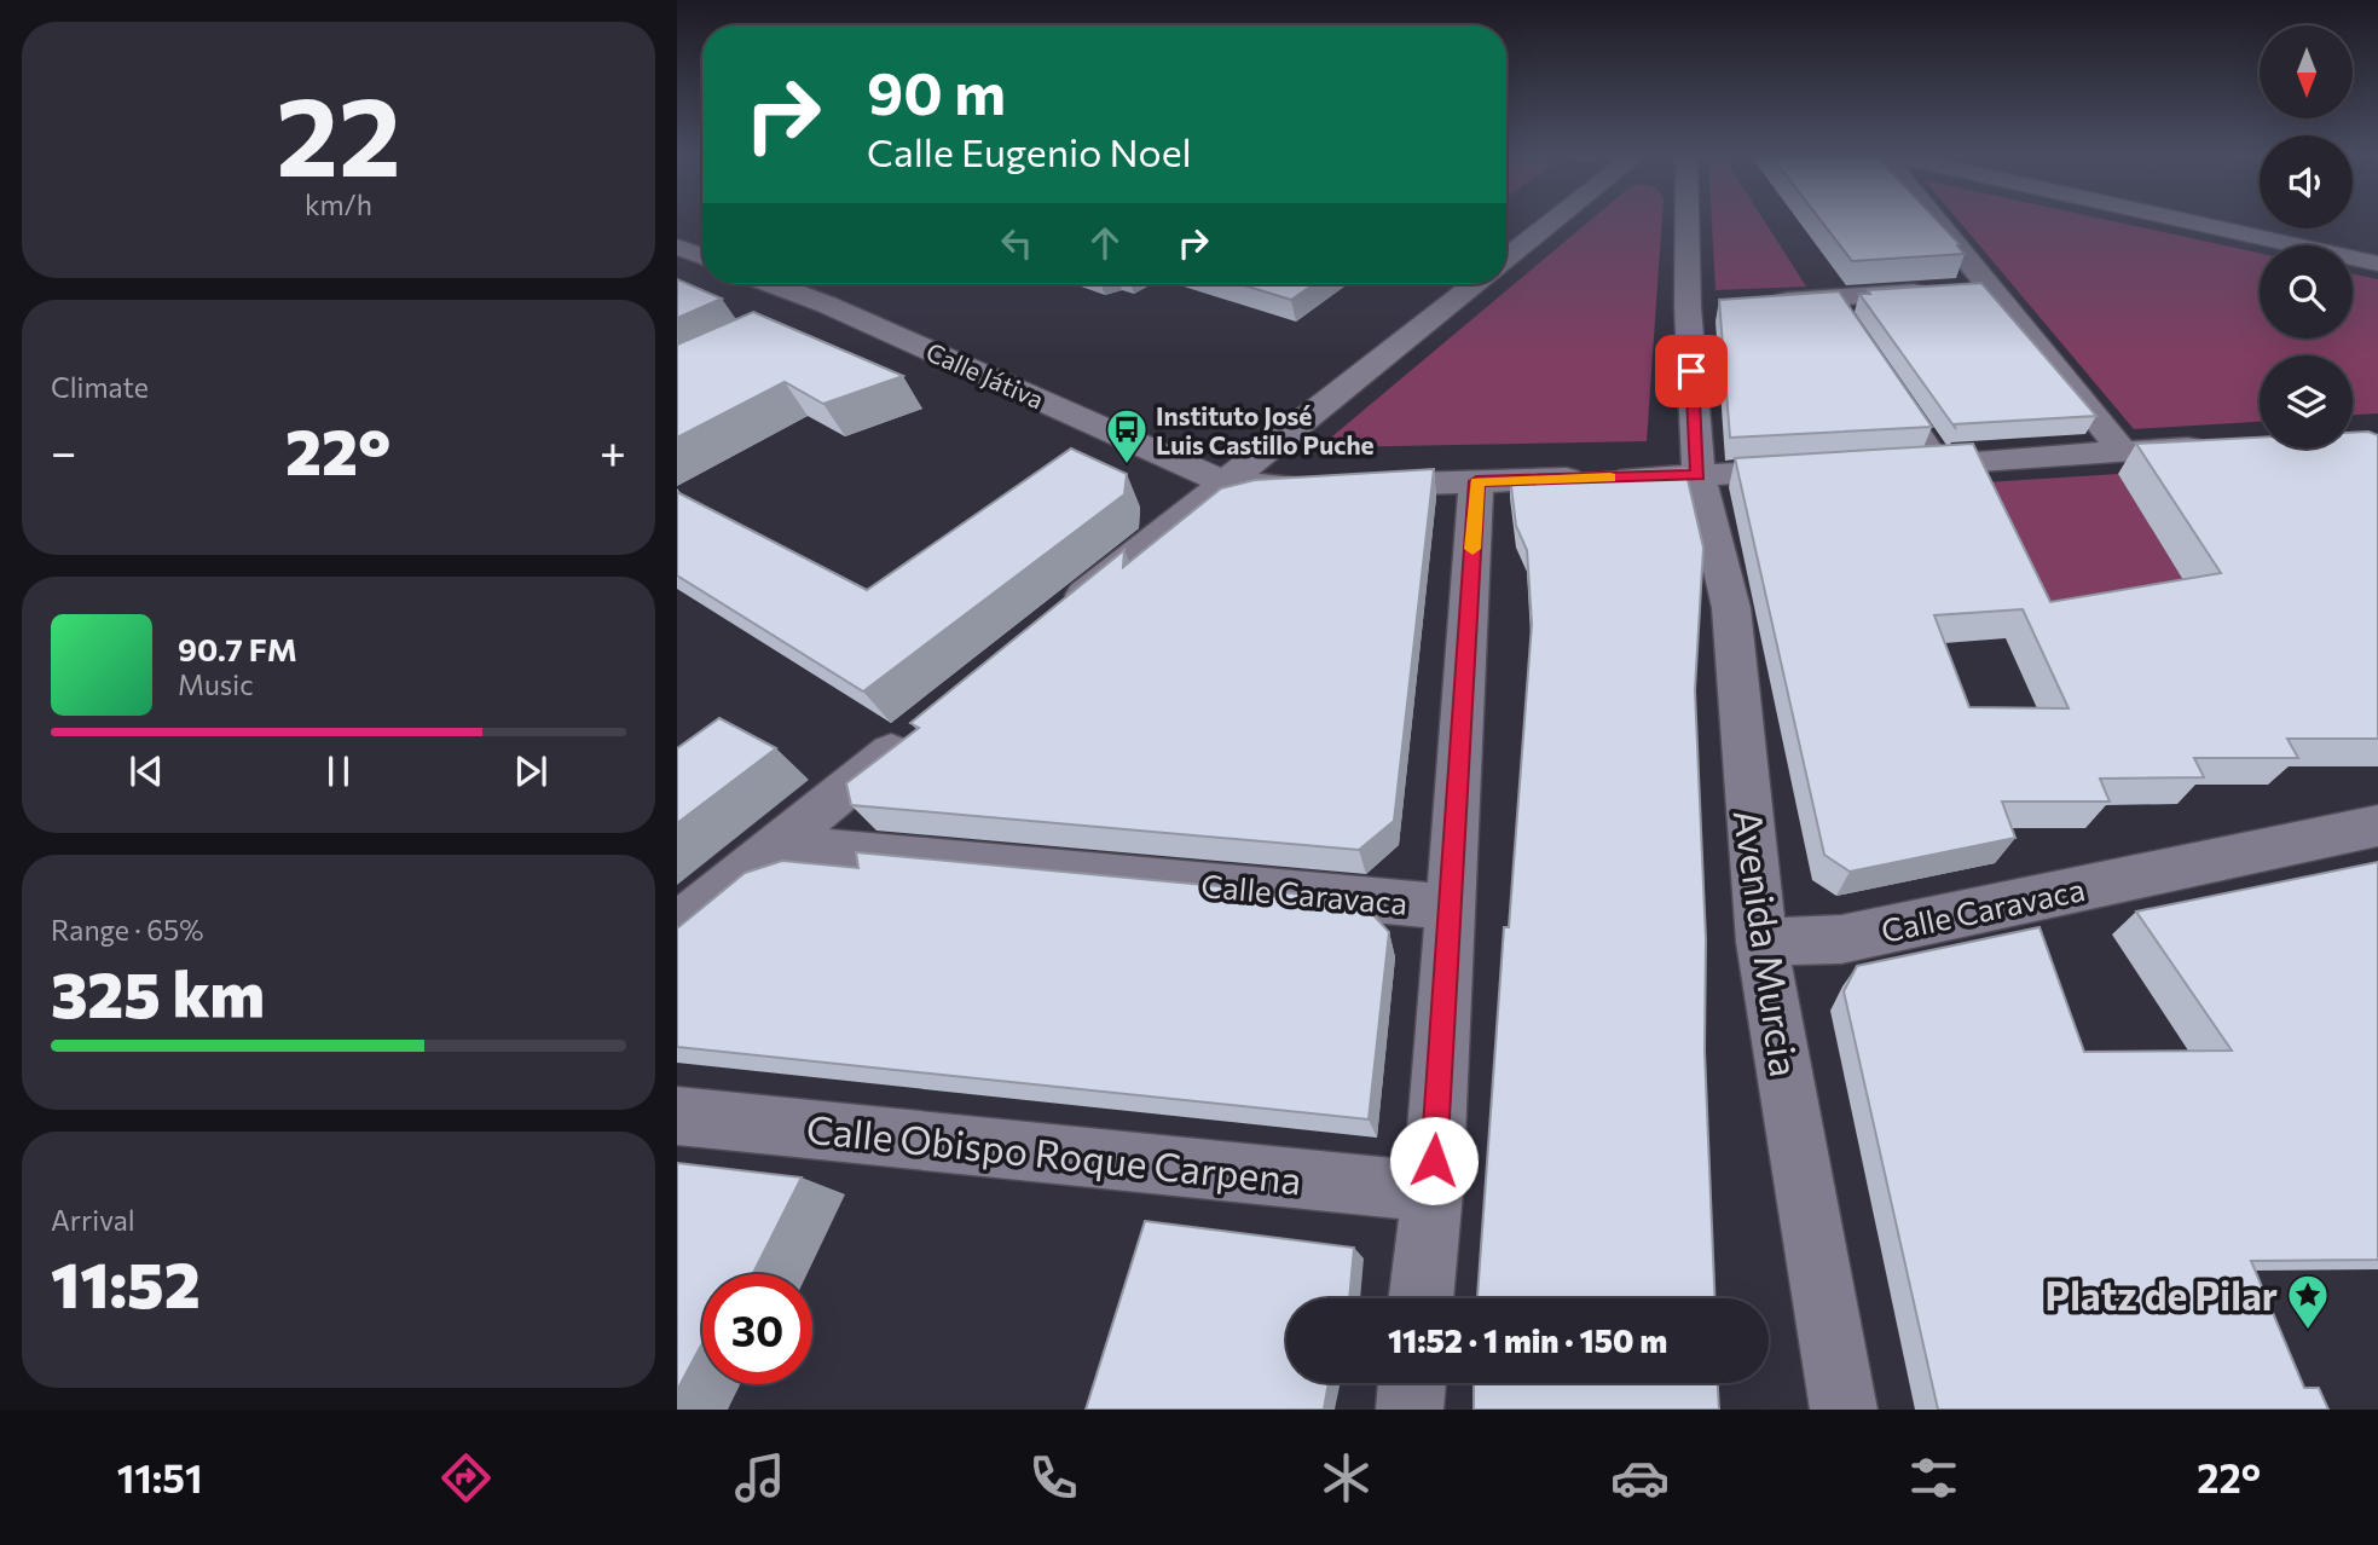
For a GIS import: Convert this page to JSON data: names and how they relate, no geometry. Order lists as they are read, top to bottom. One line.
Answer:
{"streets":{"street":["Calle Játiva","Calle Caravaca","Avenida Murcia","Calle Obispo Roque Carpena"]},"crossings":[["Calle Játiva","Avenida Murcia"],["Calle Caravaca","Avenida Murcia"]],"places":{"bus stop":["Instituto José Luis Castillo Puche"],"place":["Platz de Pilar"]},"north":"bottom","page":{"tile":[["22","km/h"],"Climate",["Range · 65%","325 km"],["Arrival","11:52"]],"turn":["90 m","Calle Eugenio Noel"],"heat":["−","22°","+"],"song":["90.7 FM","Music"],"limit":"30","trip":"11:52 · 1 min · 150 m","tabs":["11:51","22°"]}}
